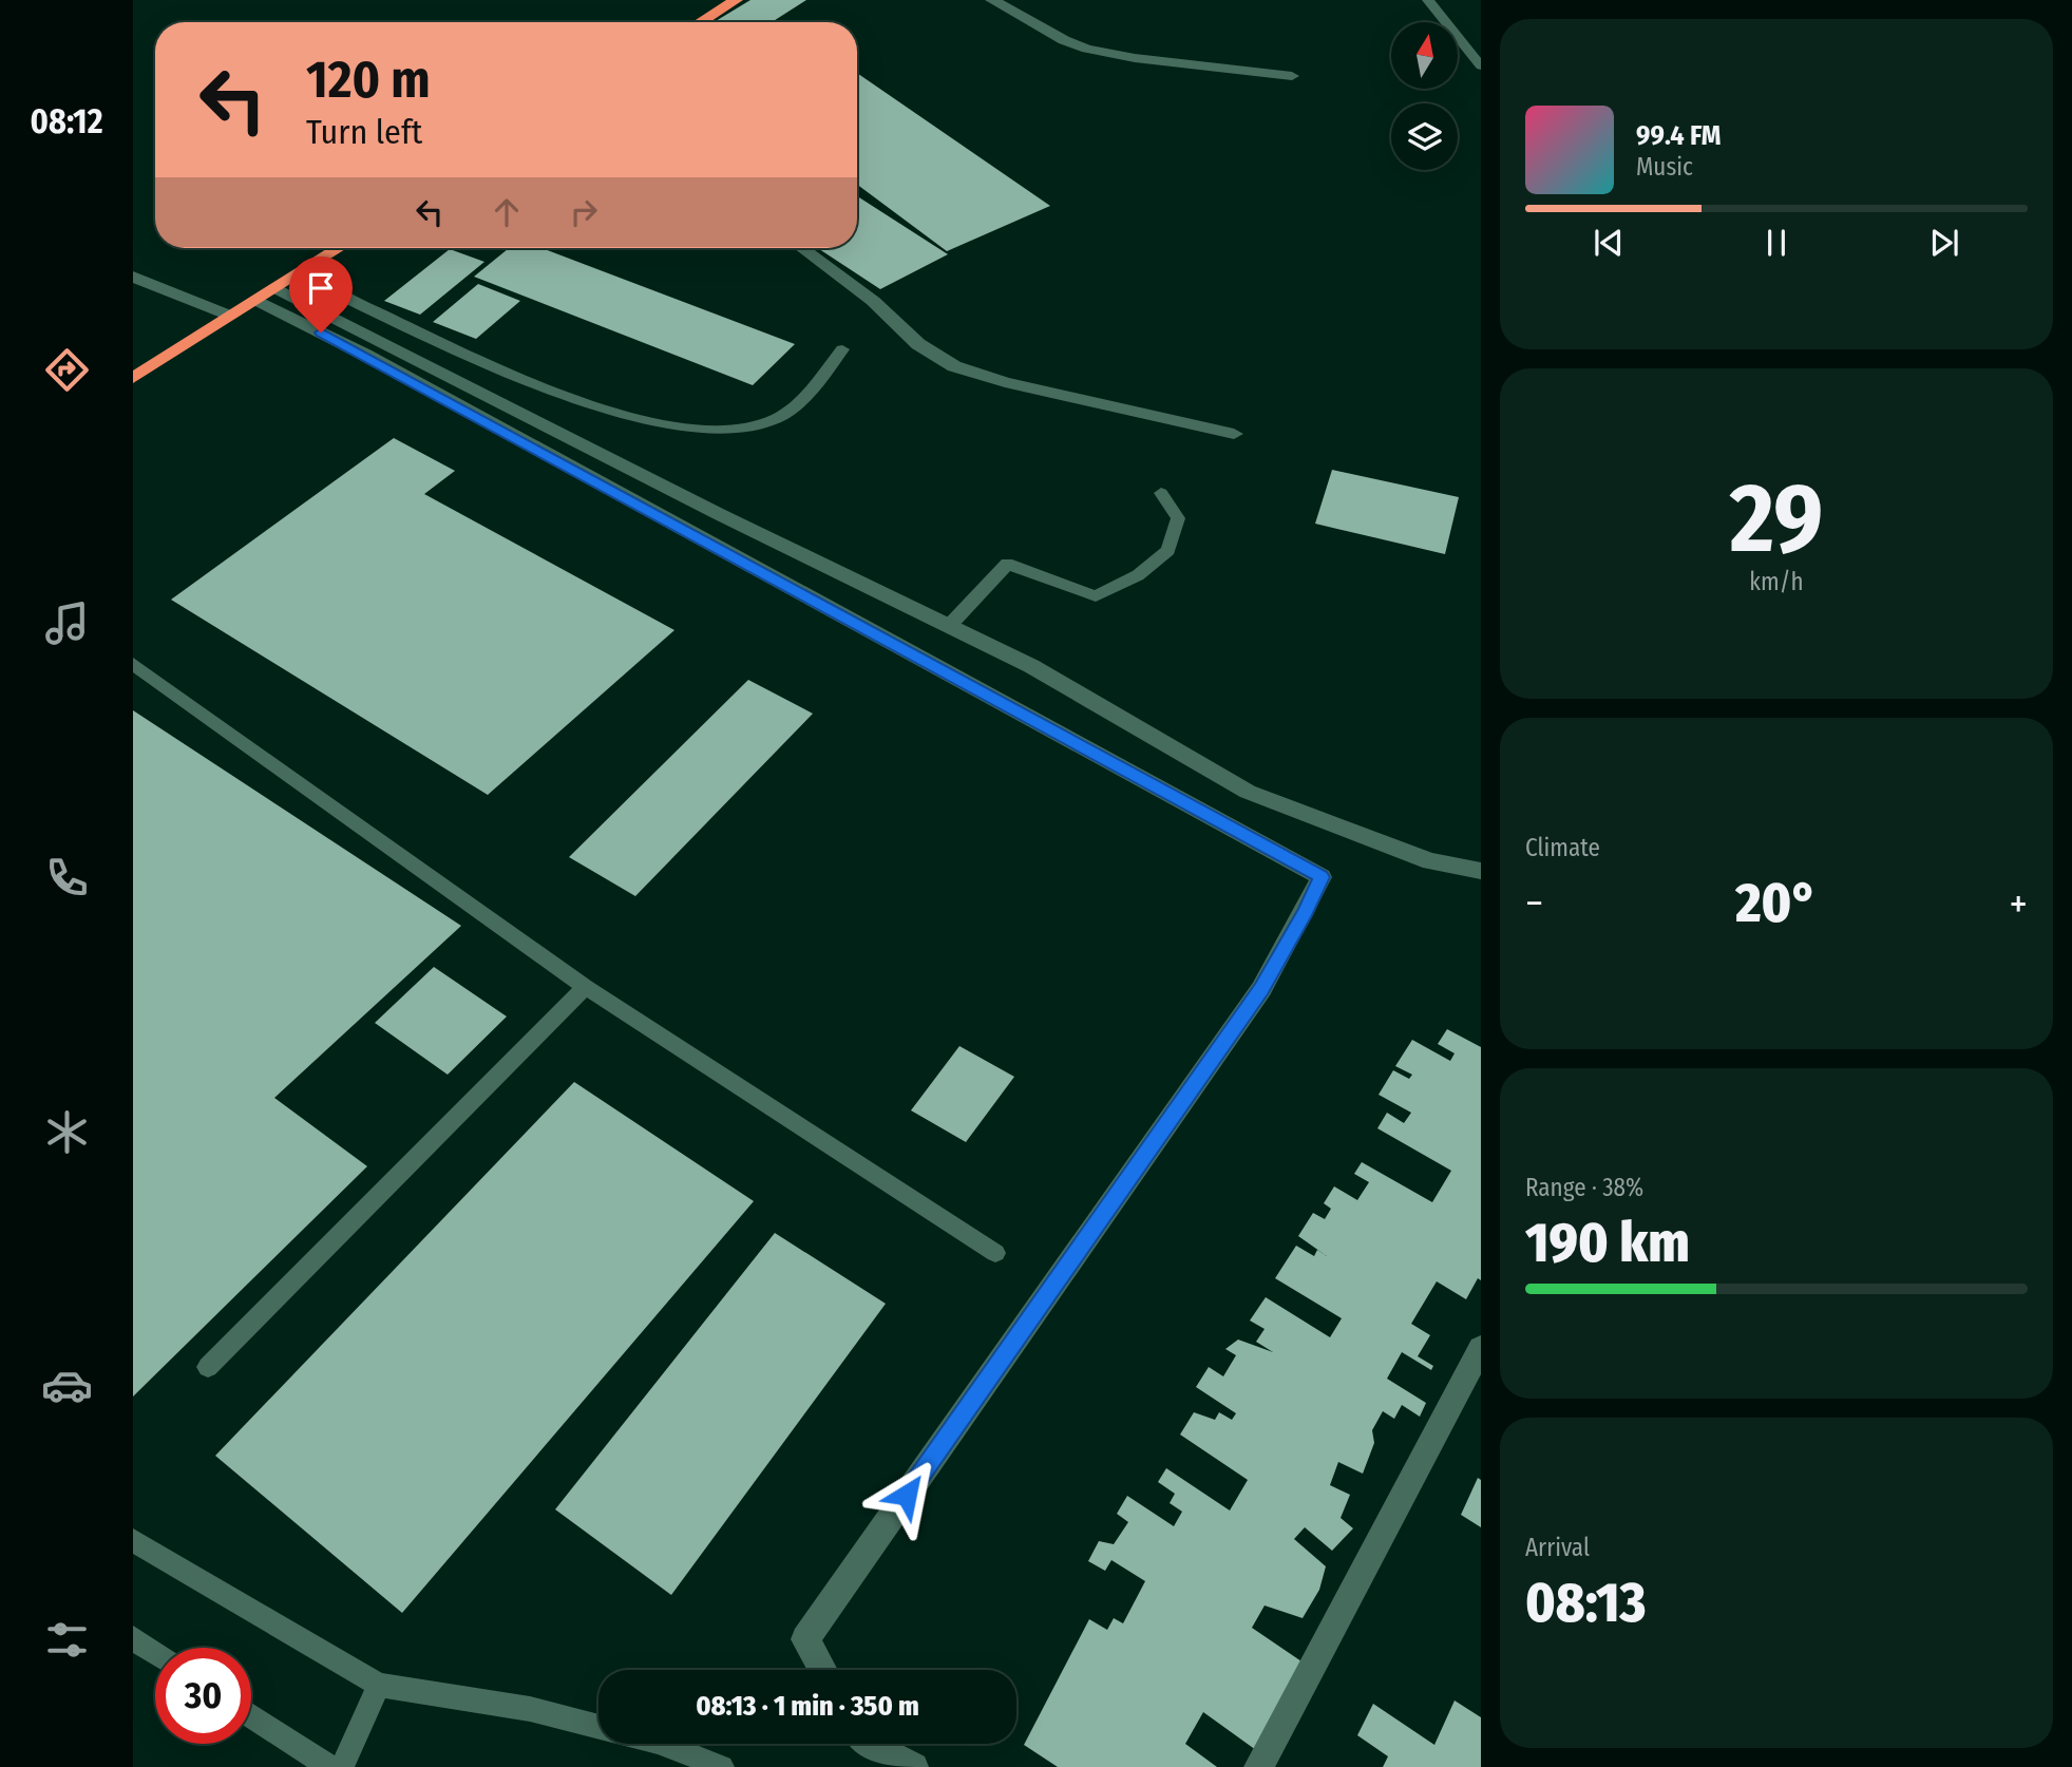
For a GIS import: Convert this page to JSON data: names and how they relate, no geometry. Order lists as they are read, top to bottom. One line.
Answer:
{"north":"top","page":{"tabs":"08:12","turn":["120 m","Turn left"],"song":["99.4 FM","Music"],"tile":[["29","km/h"],"Climate",["Range · 38%","190 km"],["Arrival","08:13"]],"heat":["−","20°","+"],"limit":"30","trip":"08:13 · 1 min · 350 m"}}
